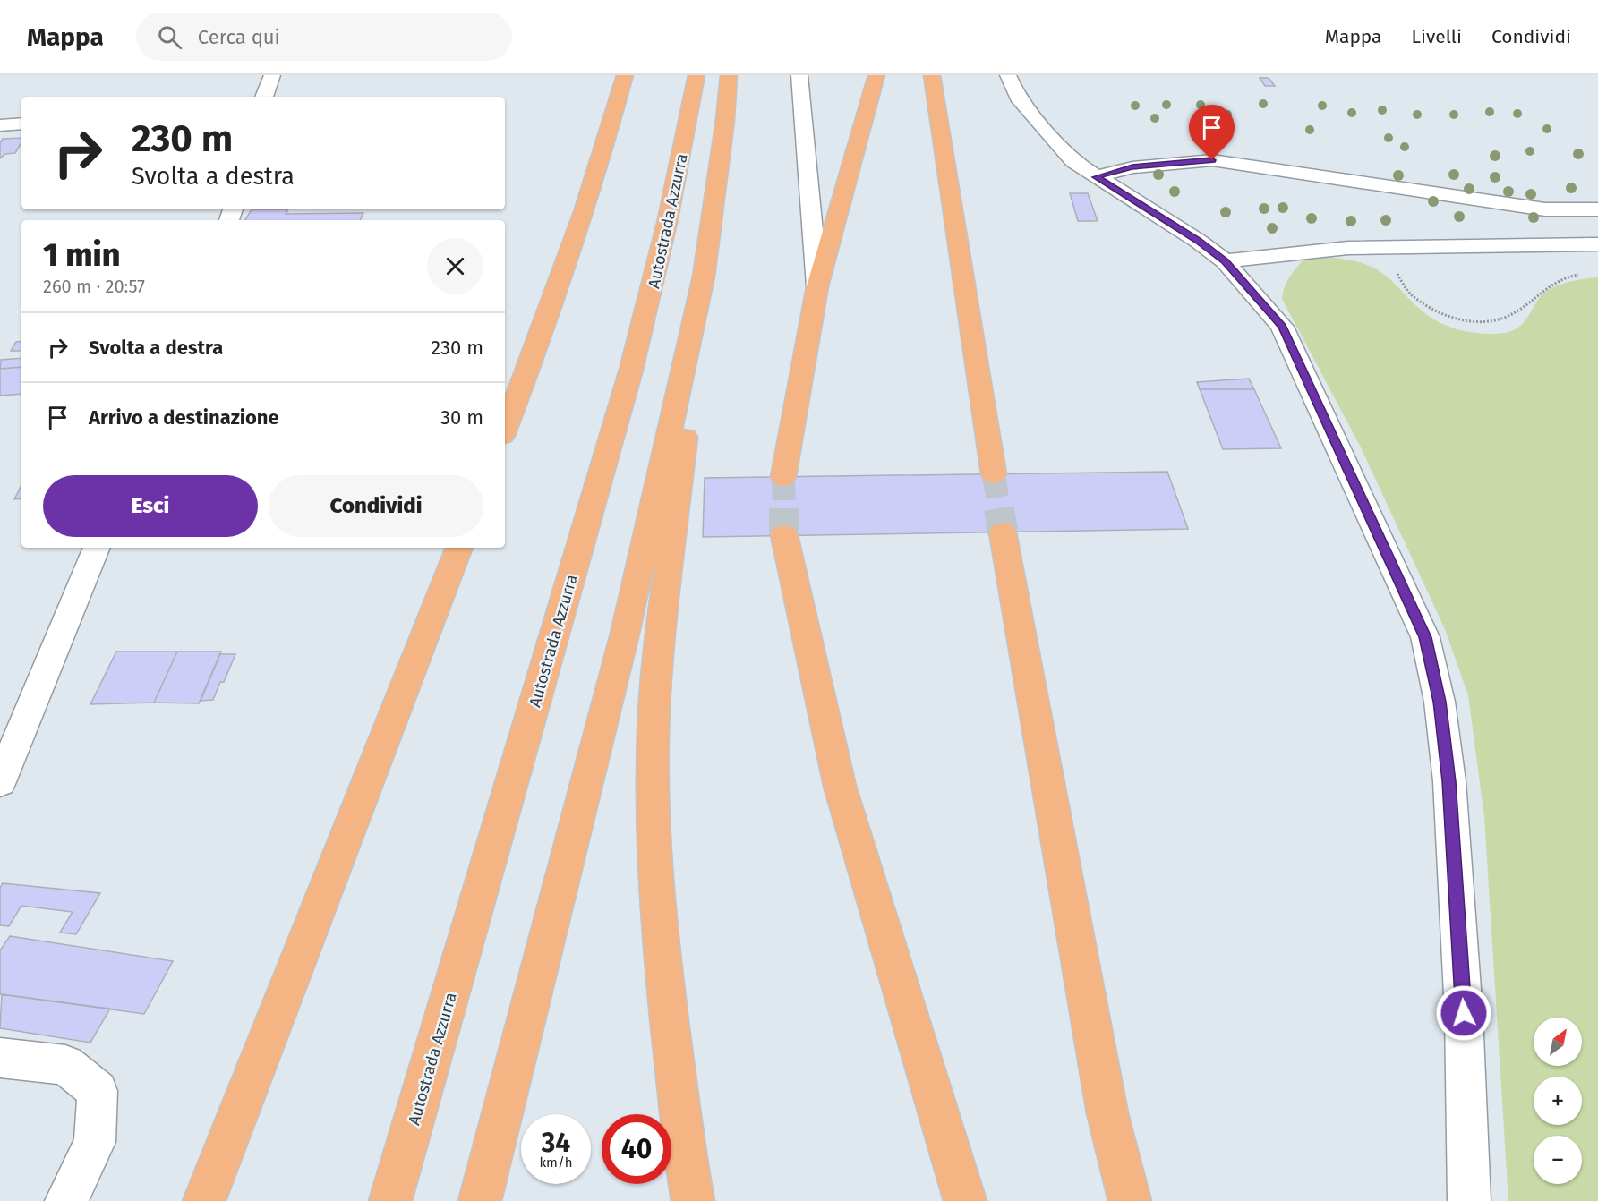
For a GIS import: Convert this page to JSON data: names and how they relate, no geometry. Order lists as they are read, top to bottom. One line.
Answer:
{"streets":{"highway":["Autostrada Azzurra"]},"north":"top right","page":{"header":"Mappa","search":"Cerca qui","nav":["Mappa","Livelli","Condividi"],"turn":["230 m","Svolta a destra"],"heading":["1 min","260 m · 20:57"],"list":[{"name":"Svolta a destra","value":"230 m"},{"name":"Arrivo a destinazione","value":"30 m"}],"buttons":["Esci","Condividi"],"map_buttons":["+","−"],"speed":"34 km/h","limit":"40"}}
